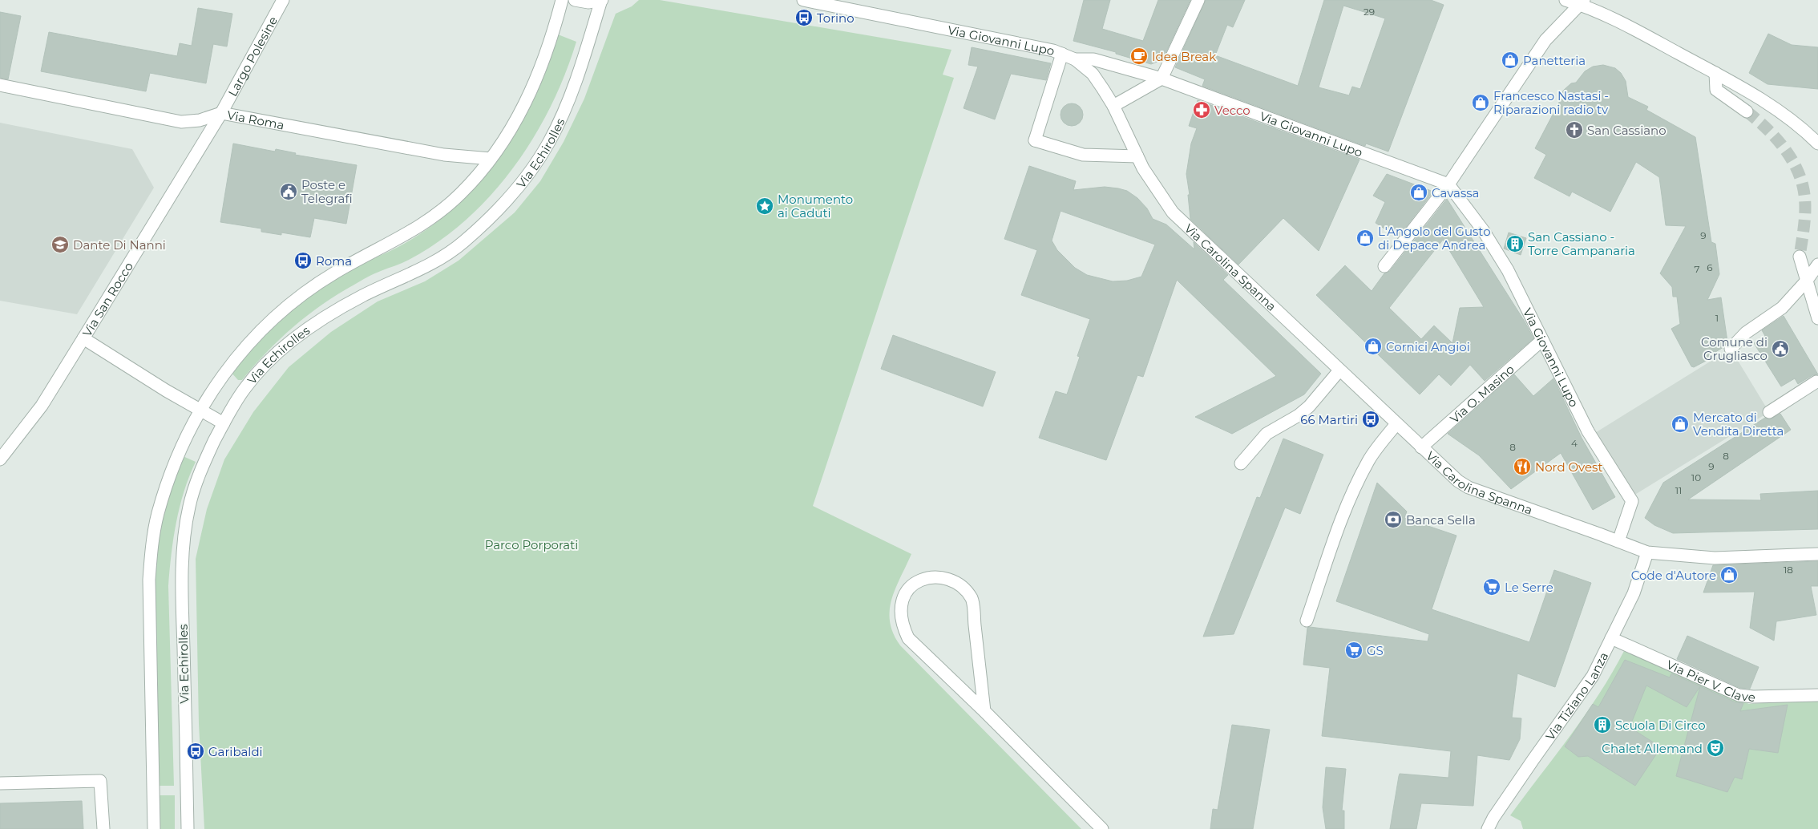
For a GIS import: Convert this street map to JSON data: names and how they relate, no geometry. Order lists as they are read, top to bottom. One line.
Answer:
{"streets":{"street":["Via Giovanni Lupo","Largo Polesine","Via Roma","Via Echirolles","Via Carolina Spanna","Via San Rocco","Via O. Masino","Via Pier V. Clave","Via Tiziano Lanza"]},"crossings":[["Via Giovanni Lupo","Via Carolina Spanna"],["Via Giovanni Lupo","Via O. Masino"],["Largo Polesine","Via Roma"],["Largo Polesine","Via San Rocco"],["Via Roma","Via San Rocco"],["Via Carolina Spanna","Via O. Masino"],["Via Carolina Spanna","Via Tiziano Lanza"],["Via Pier V. Clave","Via Tiziano Lanza"]],"parks":["Parco Porporati"],"places":{"bus stop":["Torino","Roma","66 Martiri","Garibaldi"],"cafe":["Idea Break"],"shop":["Panetteria","Francesco Nastasi - Riparazioni radio tv","Cavassa","L'Angolo del Gusto di Depace Andrea","Cornici Angioi","Mercato di Vendita Diretta","Code d'Autore"],"pharmacy":["Vecco"],"church":["San Cassiano"],"public building":["Poste e Telegrafi","Comune di Grugliasco"],"place":["Monumento ai Caduti"],"building":["San Cassiano - Torre Campanaria","Scuola Di Circo"],"school or university":["Dante Di Nanni"],"restaurant":["Nord Ovest"],"bank":["Banca Sella"],"supermarket":["Le Serre","GS"],"theatre":["Chalet Allemand"]},"house_numbers":["29","9","6","7","1","4","8","8","9","10","11","18"]}
